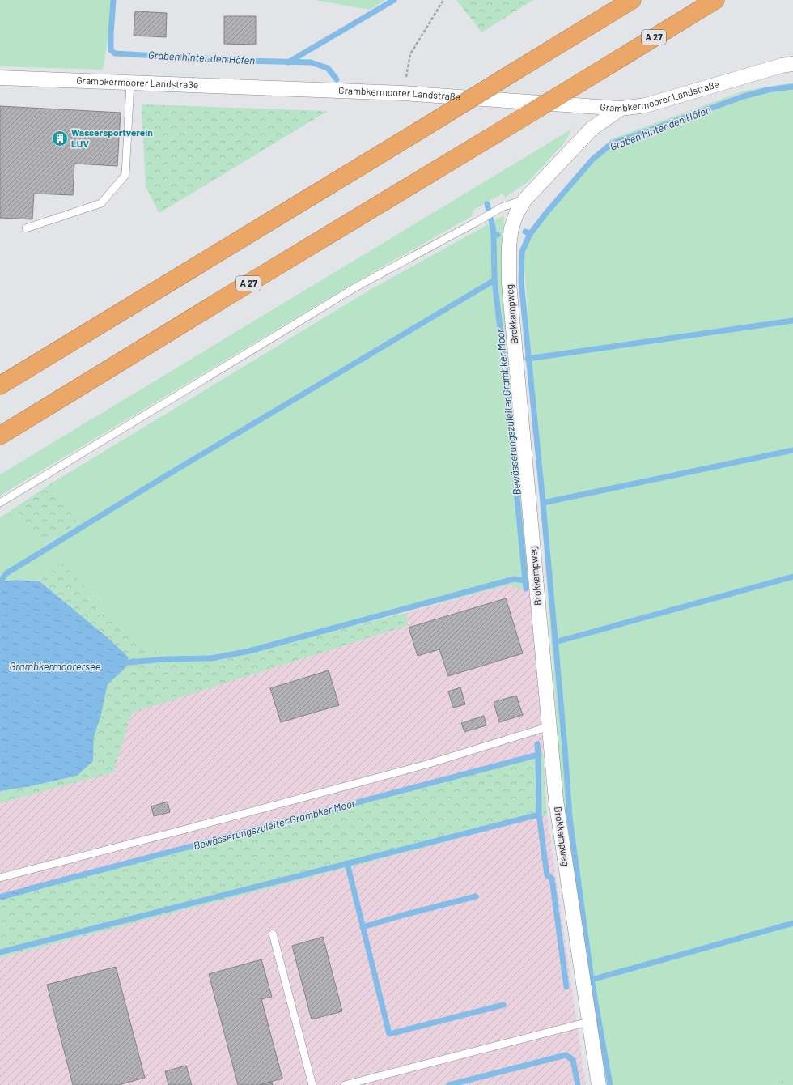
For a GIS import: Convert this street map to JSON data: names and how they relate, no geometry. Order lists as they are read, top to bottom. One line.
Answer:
{"streets":{"highway":["A 27"],"street":["Grambkermoorer Landstraße","Brokkampweg"]},"crossings":[["Grambkermoorer Landstraße","Brokkampweg"]],"water":["Graben hinter den Höfen","Bewässerungszuleiter Grambker Moor","Grambkermoorersee"],"places":{"building":["Wassersportverein LUV"]}}
